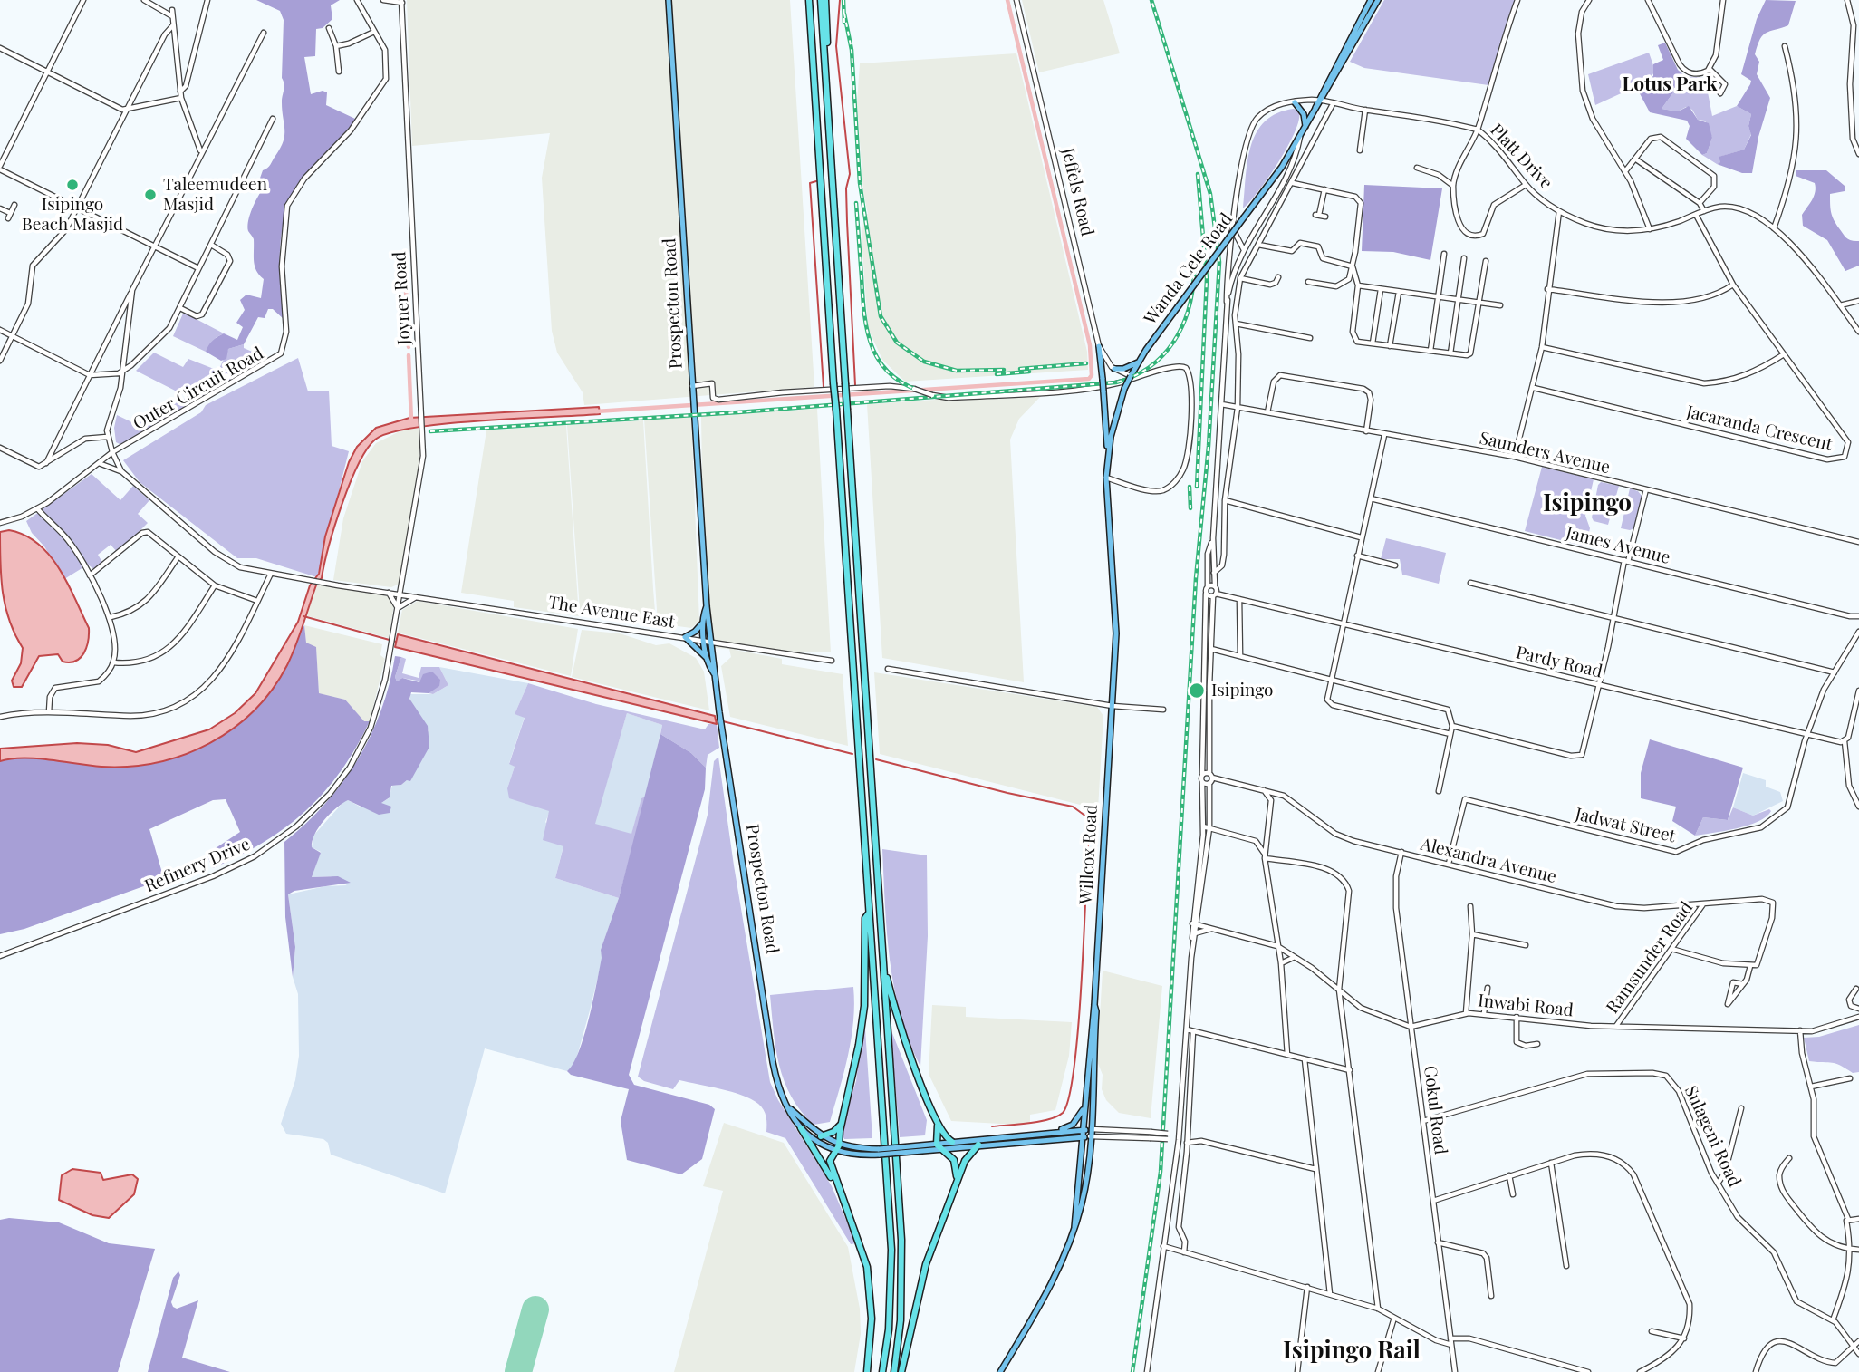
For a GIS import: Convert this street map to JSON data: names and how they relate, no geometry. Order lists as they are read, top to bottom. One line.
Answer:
{"streets":{"main road":["Wanda Cele Road","Prospecton Road","Willcox Road"],"street":["Platt Drive","Jeffels Road","Joyner Road","Outer Circuit Road","Jacaranda Crescent","Saunders Avenue","James Avenue","The Avenue East","Pardy Road","Jadwat Street","Alexandra Avenue","Refinery Drive","Ramsunder Road","Inwabi Road","Gokul Road","Sulageni Road"]},"crossings":[["Platt Drive","Wanda Cele Road"],["Platt Drive","Jacaranda Crescent"],["Jeffels Road","Wanda Cele Road"],["Joyner Road","The Avenue East"],["Joyner Road","Refinery Drive"],["Prospecton Road","The Avenue East"],["Prospecton Road","Willcox Road"],["Outer Circuit Road","The Avenue East"],["The Avenue East","Refinery Drive"],["Pardy Road","Jadwat Street"],["Jadwat Street","Alexandra Avenue"],["Alexandra Avenue","Ramsunder Road"],["Alexandra Avenue","Gokul Road"],["Ramsunder Road","Inwabi Road"],["Inwabi Road","Gokul Road"],["Gokul Road","Sulageni Road"]],"districts":["Lotus Park","Isipingo","Isipingo Rail"],"places":["Isipingo Beach Masjid","Taleemudeen Masjid","Isipingo"]}
